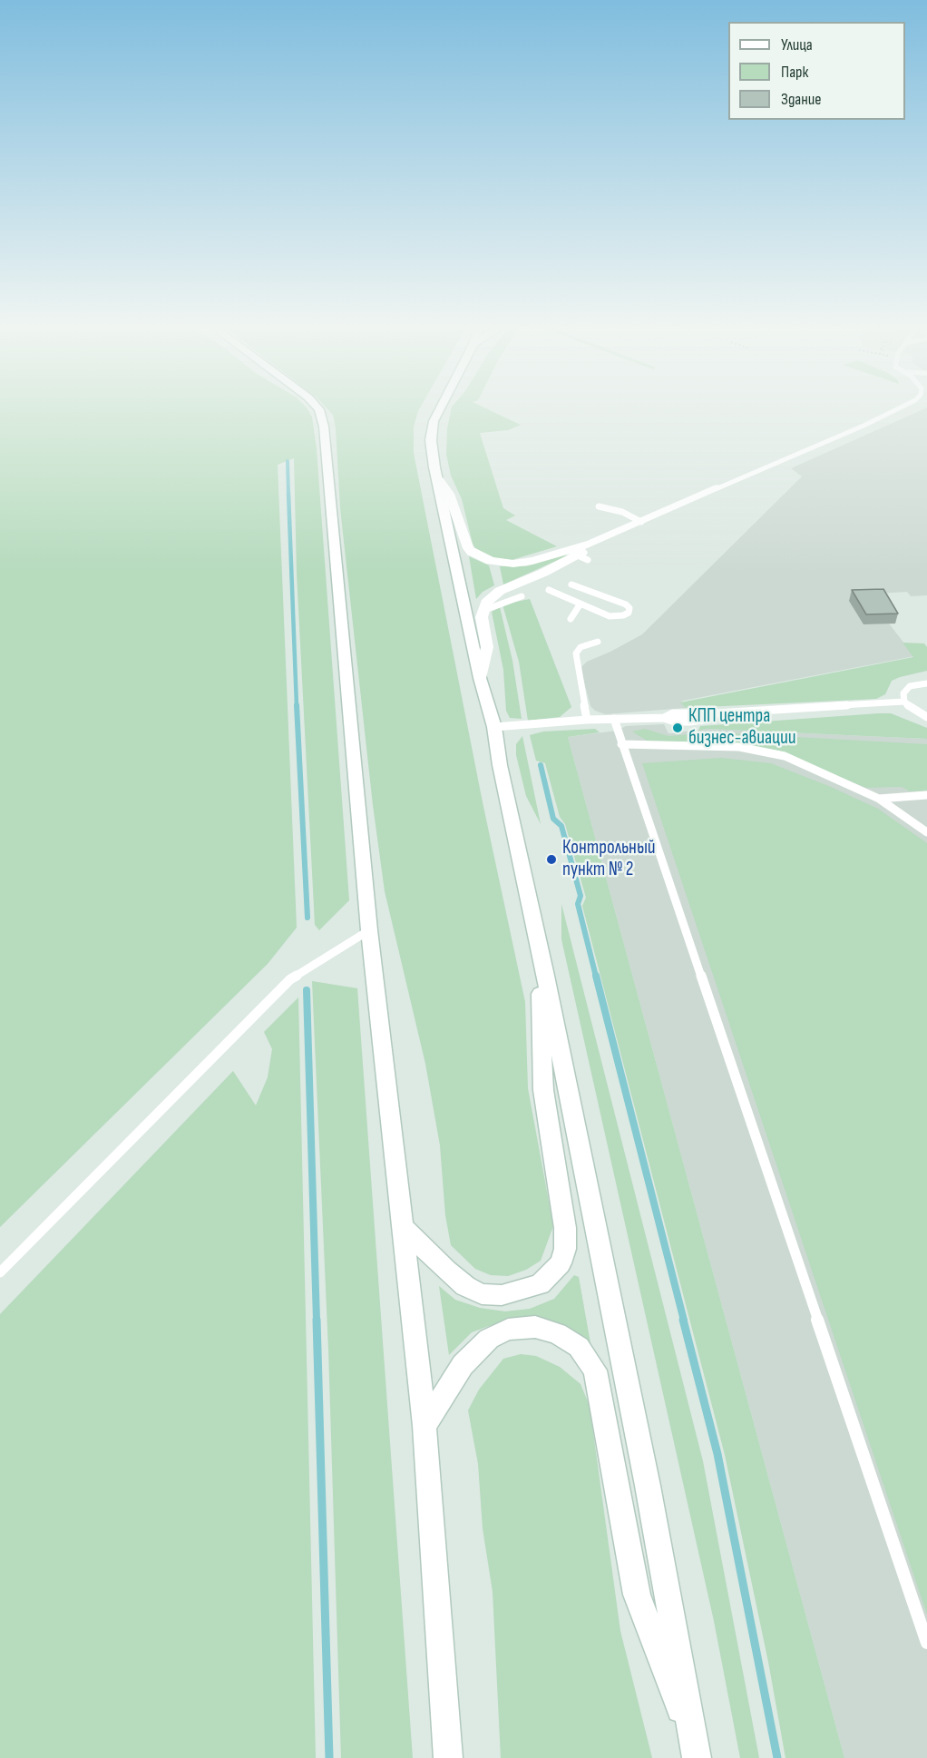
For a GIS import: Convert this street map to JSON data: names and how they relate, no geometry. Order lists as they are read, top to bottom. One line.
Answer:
{"places":["КПП центра бизнес-авиации","Контрольный пункт № 2"],"legend":["Улица","Парк","Здание"]}
